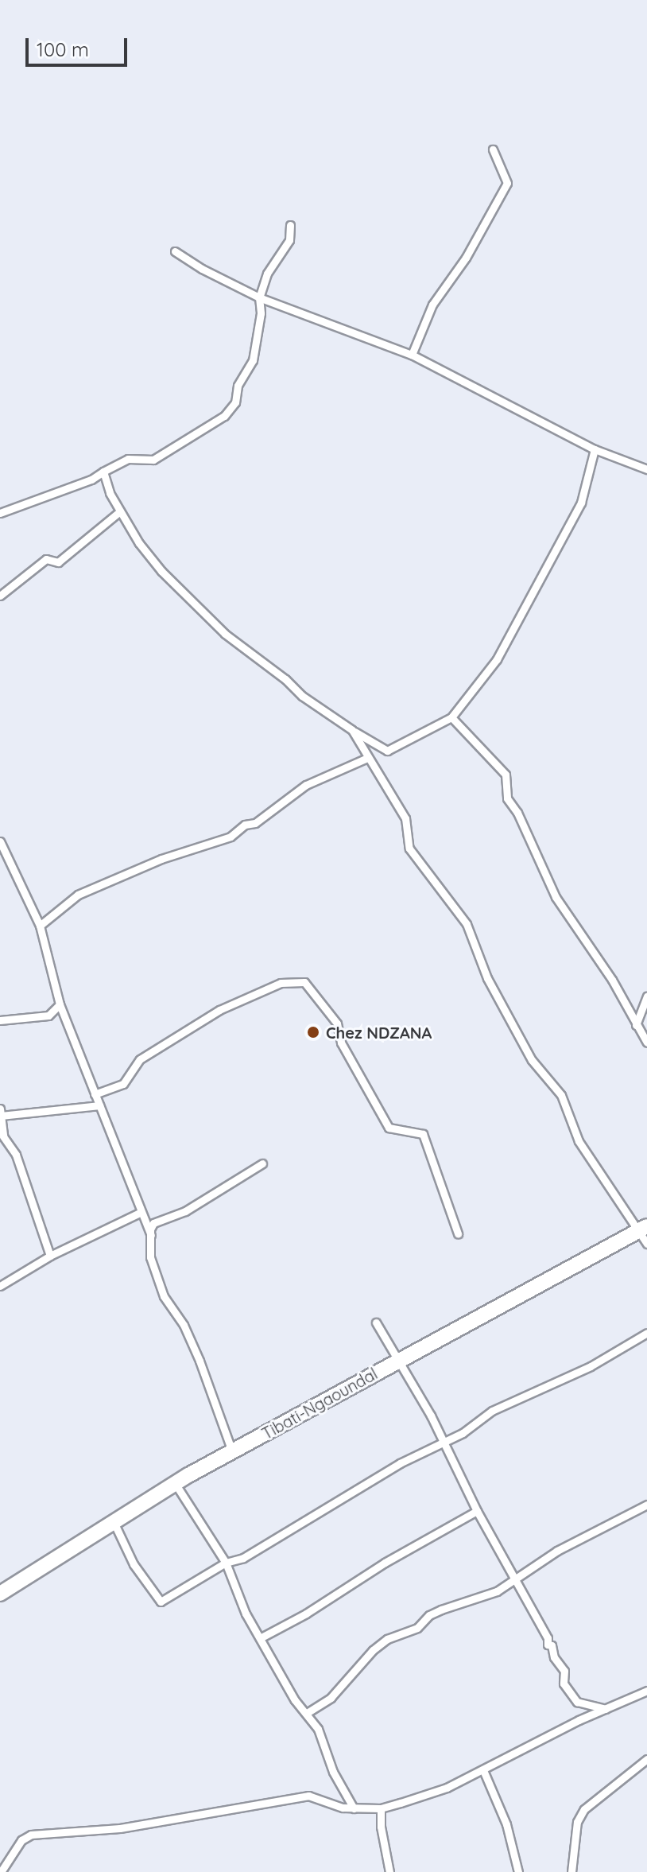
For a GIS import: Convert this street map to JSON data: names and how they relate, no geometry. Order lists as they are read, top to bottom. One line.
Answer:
{"streets":{"highway":["Tibati-Ngaoundal"]},"places":["Chez NDZANA"],"scale_bar":"100 m"}
